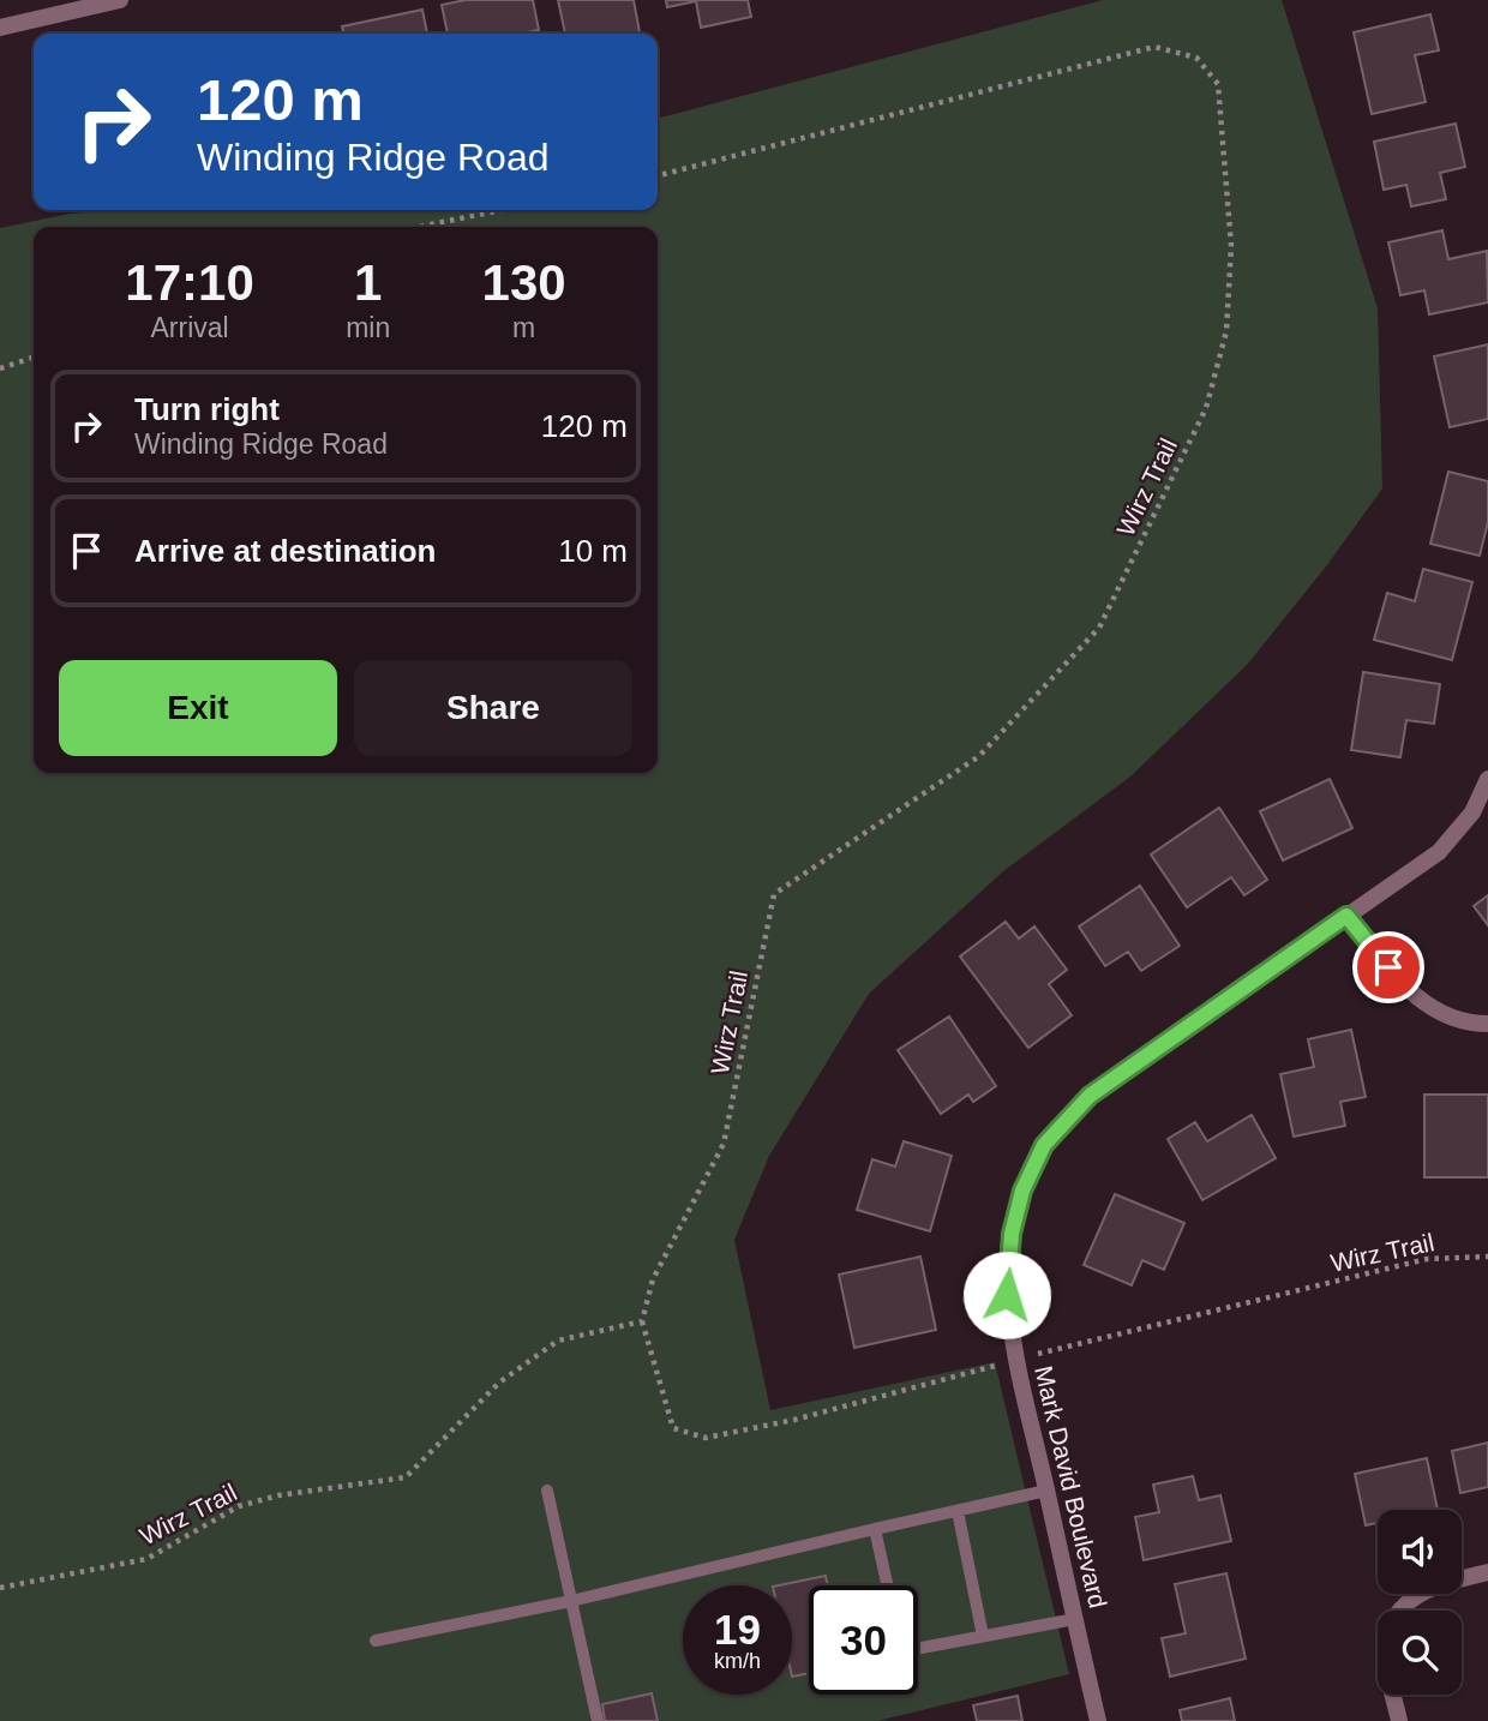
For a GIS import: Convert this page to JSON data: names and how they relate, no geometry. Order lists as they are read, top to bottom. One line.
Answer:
{"streets":{"street":["Mark David Boulevard"],"path":["Wirz Trail"]},"page":{"turn":["120 m","Winding Ridge Road"],"eta":["17:10","Arrival","1","min","130","m"],"list":[{"name":"Turn right","note":"Winding Ridge Road","value":"120 m"},{"name":"Arrive at destination","value":"10 m"}],"buttons":["Exit","Share"],"speed":"19 km/h","limit":"30"}}
